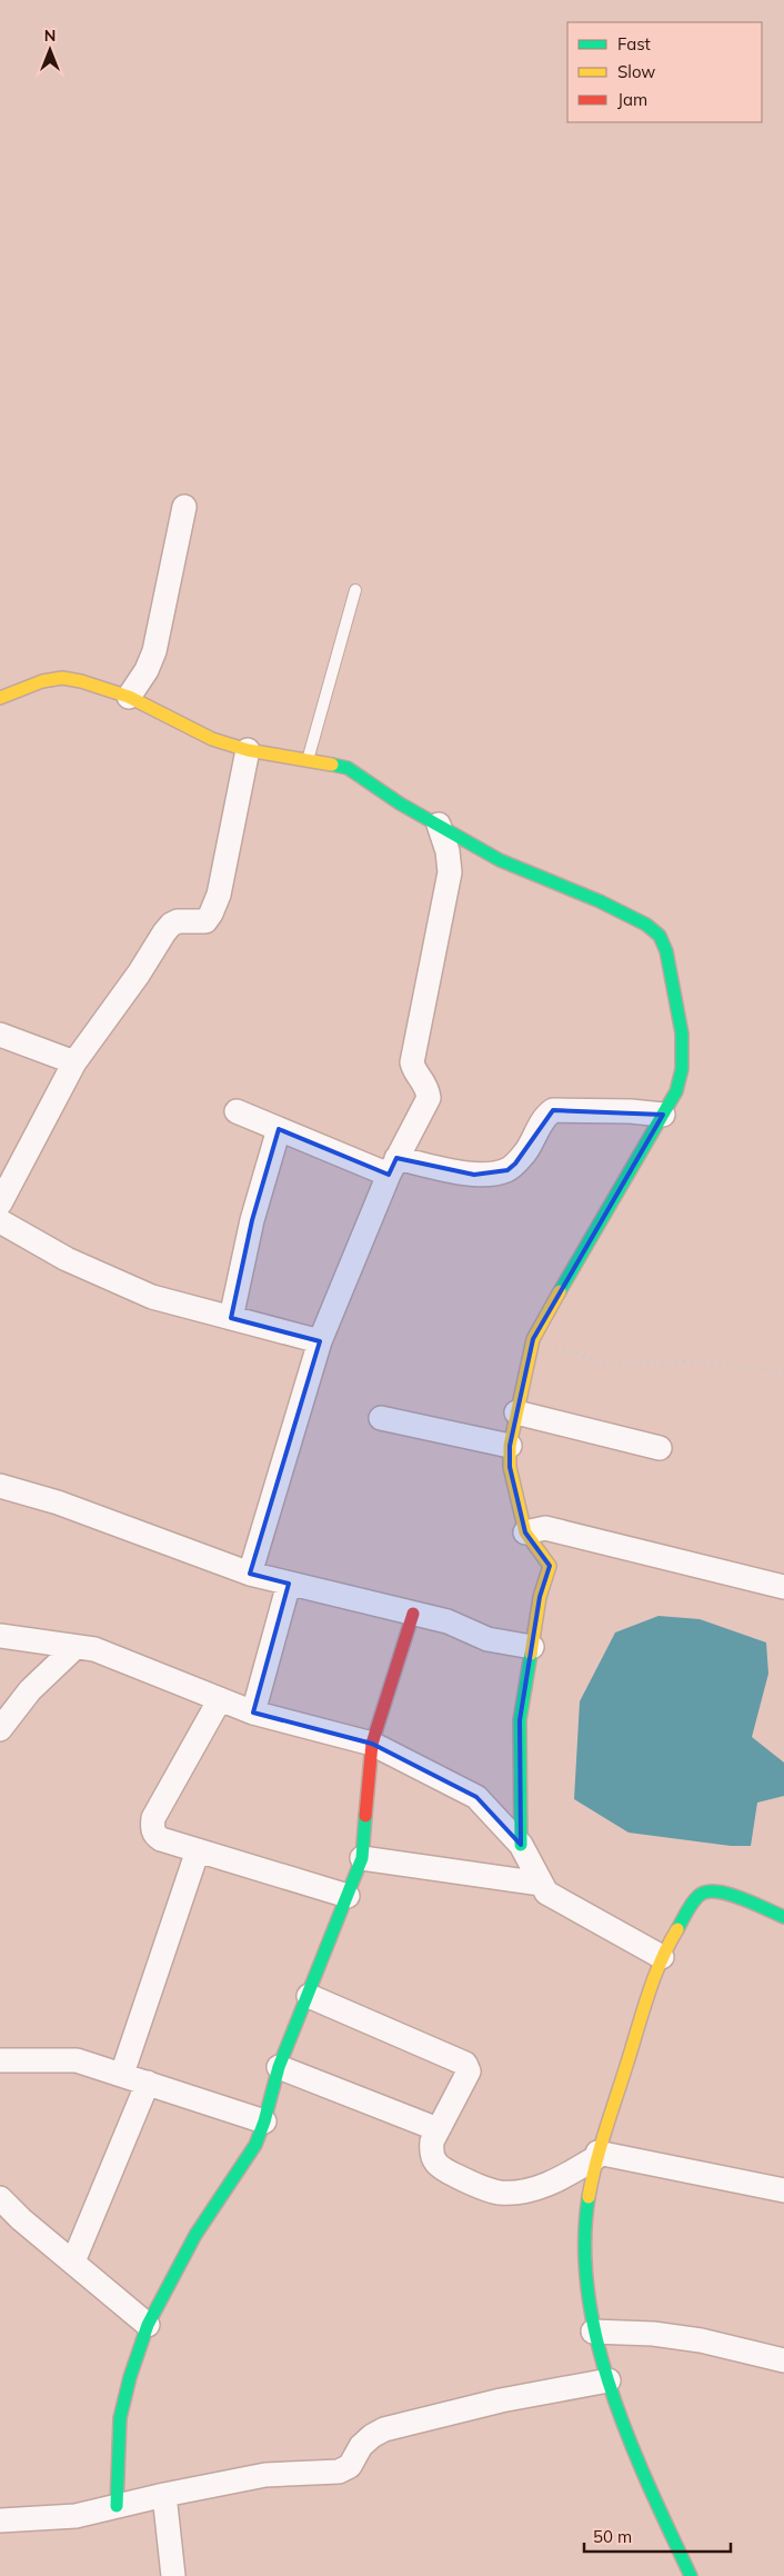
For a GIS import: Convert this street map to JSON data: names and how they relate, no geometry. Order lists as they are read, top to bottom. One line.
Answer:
{"legend":["Fast","Slow","Jam"],"scale_bar":"50 m","north":"top"}
